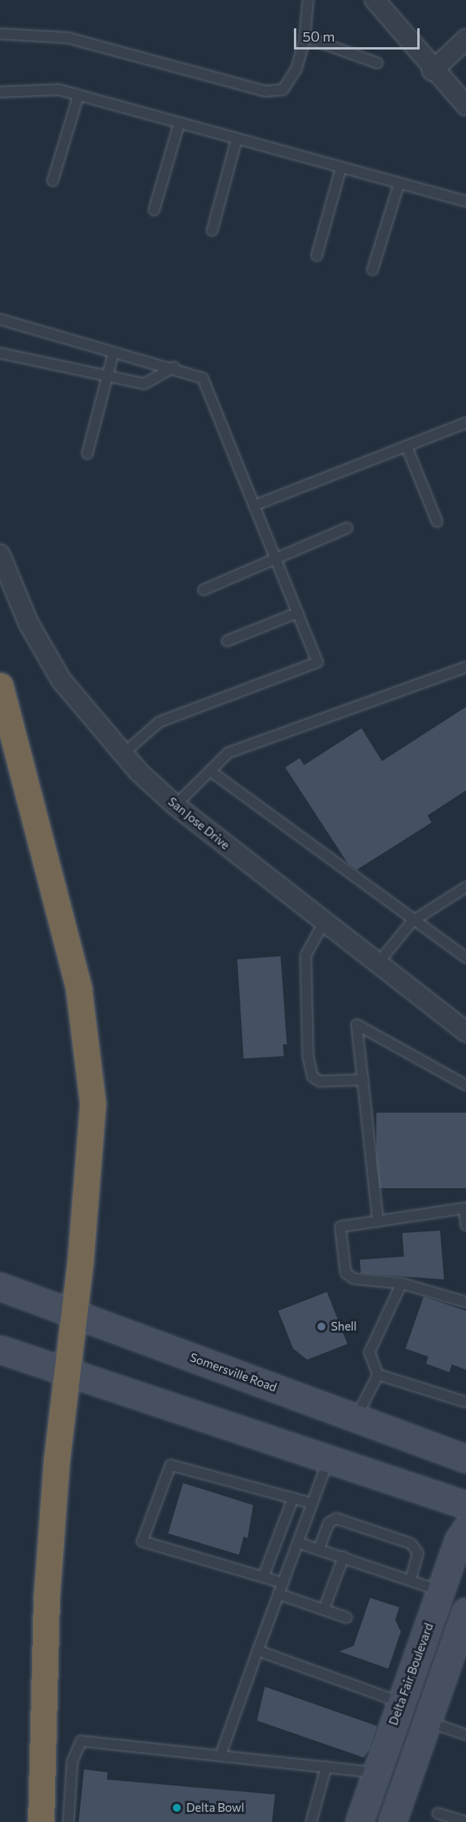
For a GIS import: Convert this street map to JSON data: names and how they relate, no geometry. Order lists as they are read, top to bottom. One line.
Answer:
{"streets":{"main road":["Somersville Road","Delta Fair Boulevard"],"street":["San Jose Drive"]},"places":["Shell","Delta Bowl"],"scale_bar":"50 m"}
